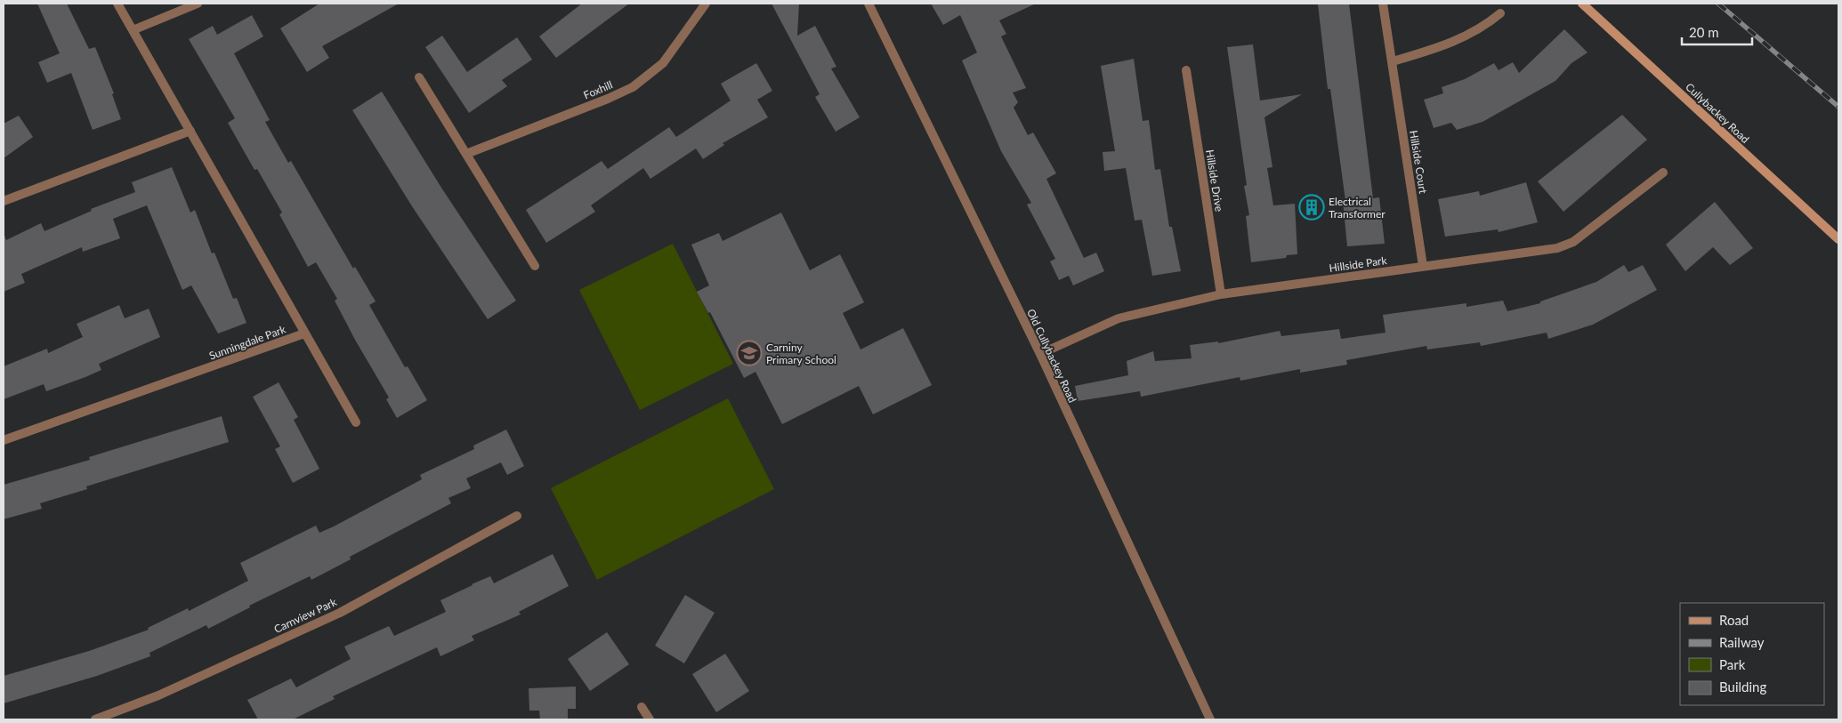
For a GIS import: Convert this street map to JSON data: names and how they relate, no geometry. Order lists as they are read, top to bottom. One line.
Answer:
{"streets":{"main road":["Cullybackey Road"],"street":["Foxhill","Hillside Court","Hillside Drive","Hillside Park","Sunningdale Park","Old Cullybackey Road","Carnview Park"]},"crossings":[["Hillside Court","Hillside Park"],["Hillside Drive","Hillside Park"],["Hillside Park","Old Cullybackey Road"]],"places":{"building":["Electrical Transformer"],"school or university":["Carniny Primary School"]},"legend":["Road","Railway","Park","Building"],"scale_bar":"20 m"}
